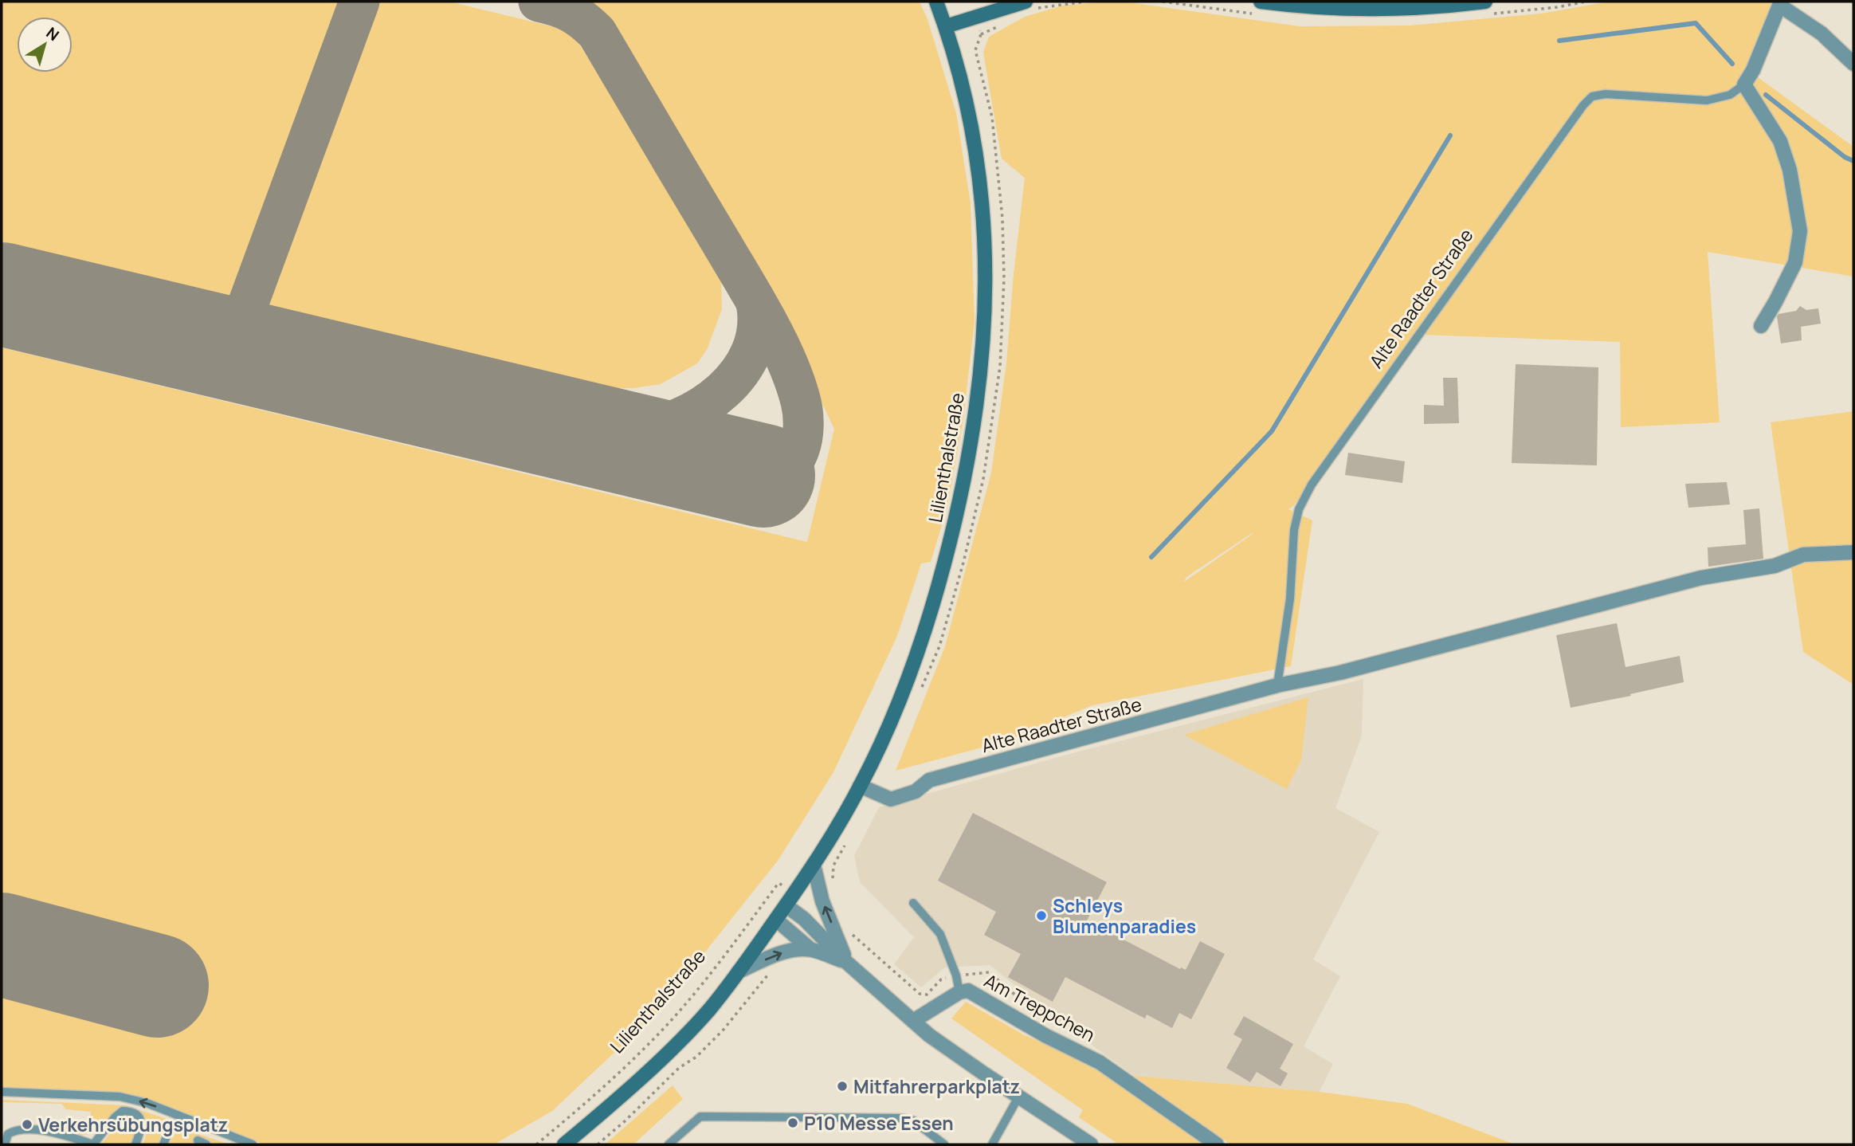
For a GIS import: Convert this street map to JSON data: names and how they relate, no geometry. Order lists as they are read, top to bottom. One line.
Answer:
{"streets":{"main road":["Lilienthalstraße"],"street":["Alte Raadter Straße","Am Treppchen"]},"crossings":[["Alte Raadter Straße","Lilienthalstraße"]],"places":["Schleys Blumenparadies","Mitfahrerparkplatz","P10 Messe Essen","Verkehrsübungsplatz"],"north":"top right"}
